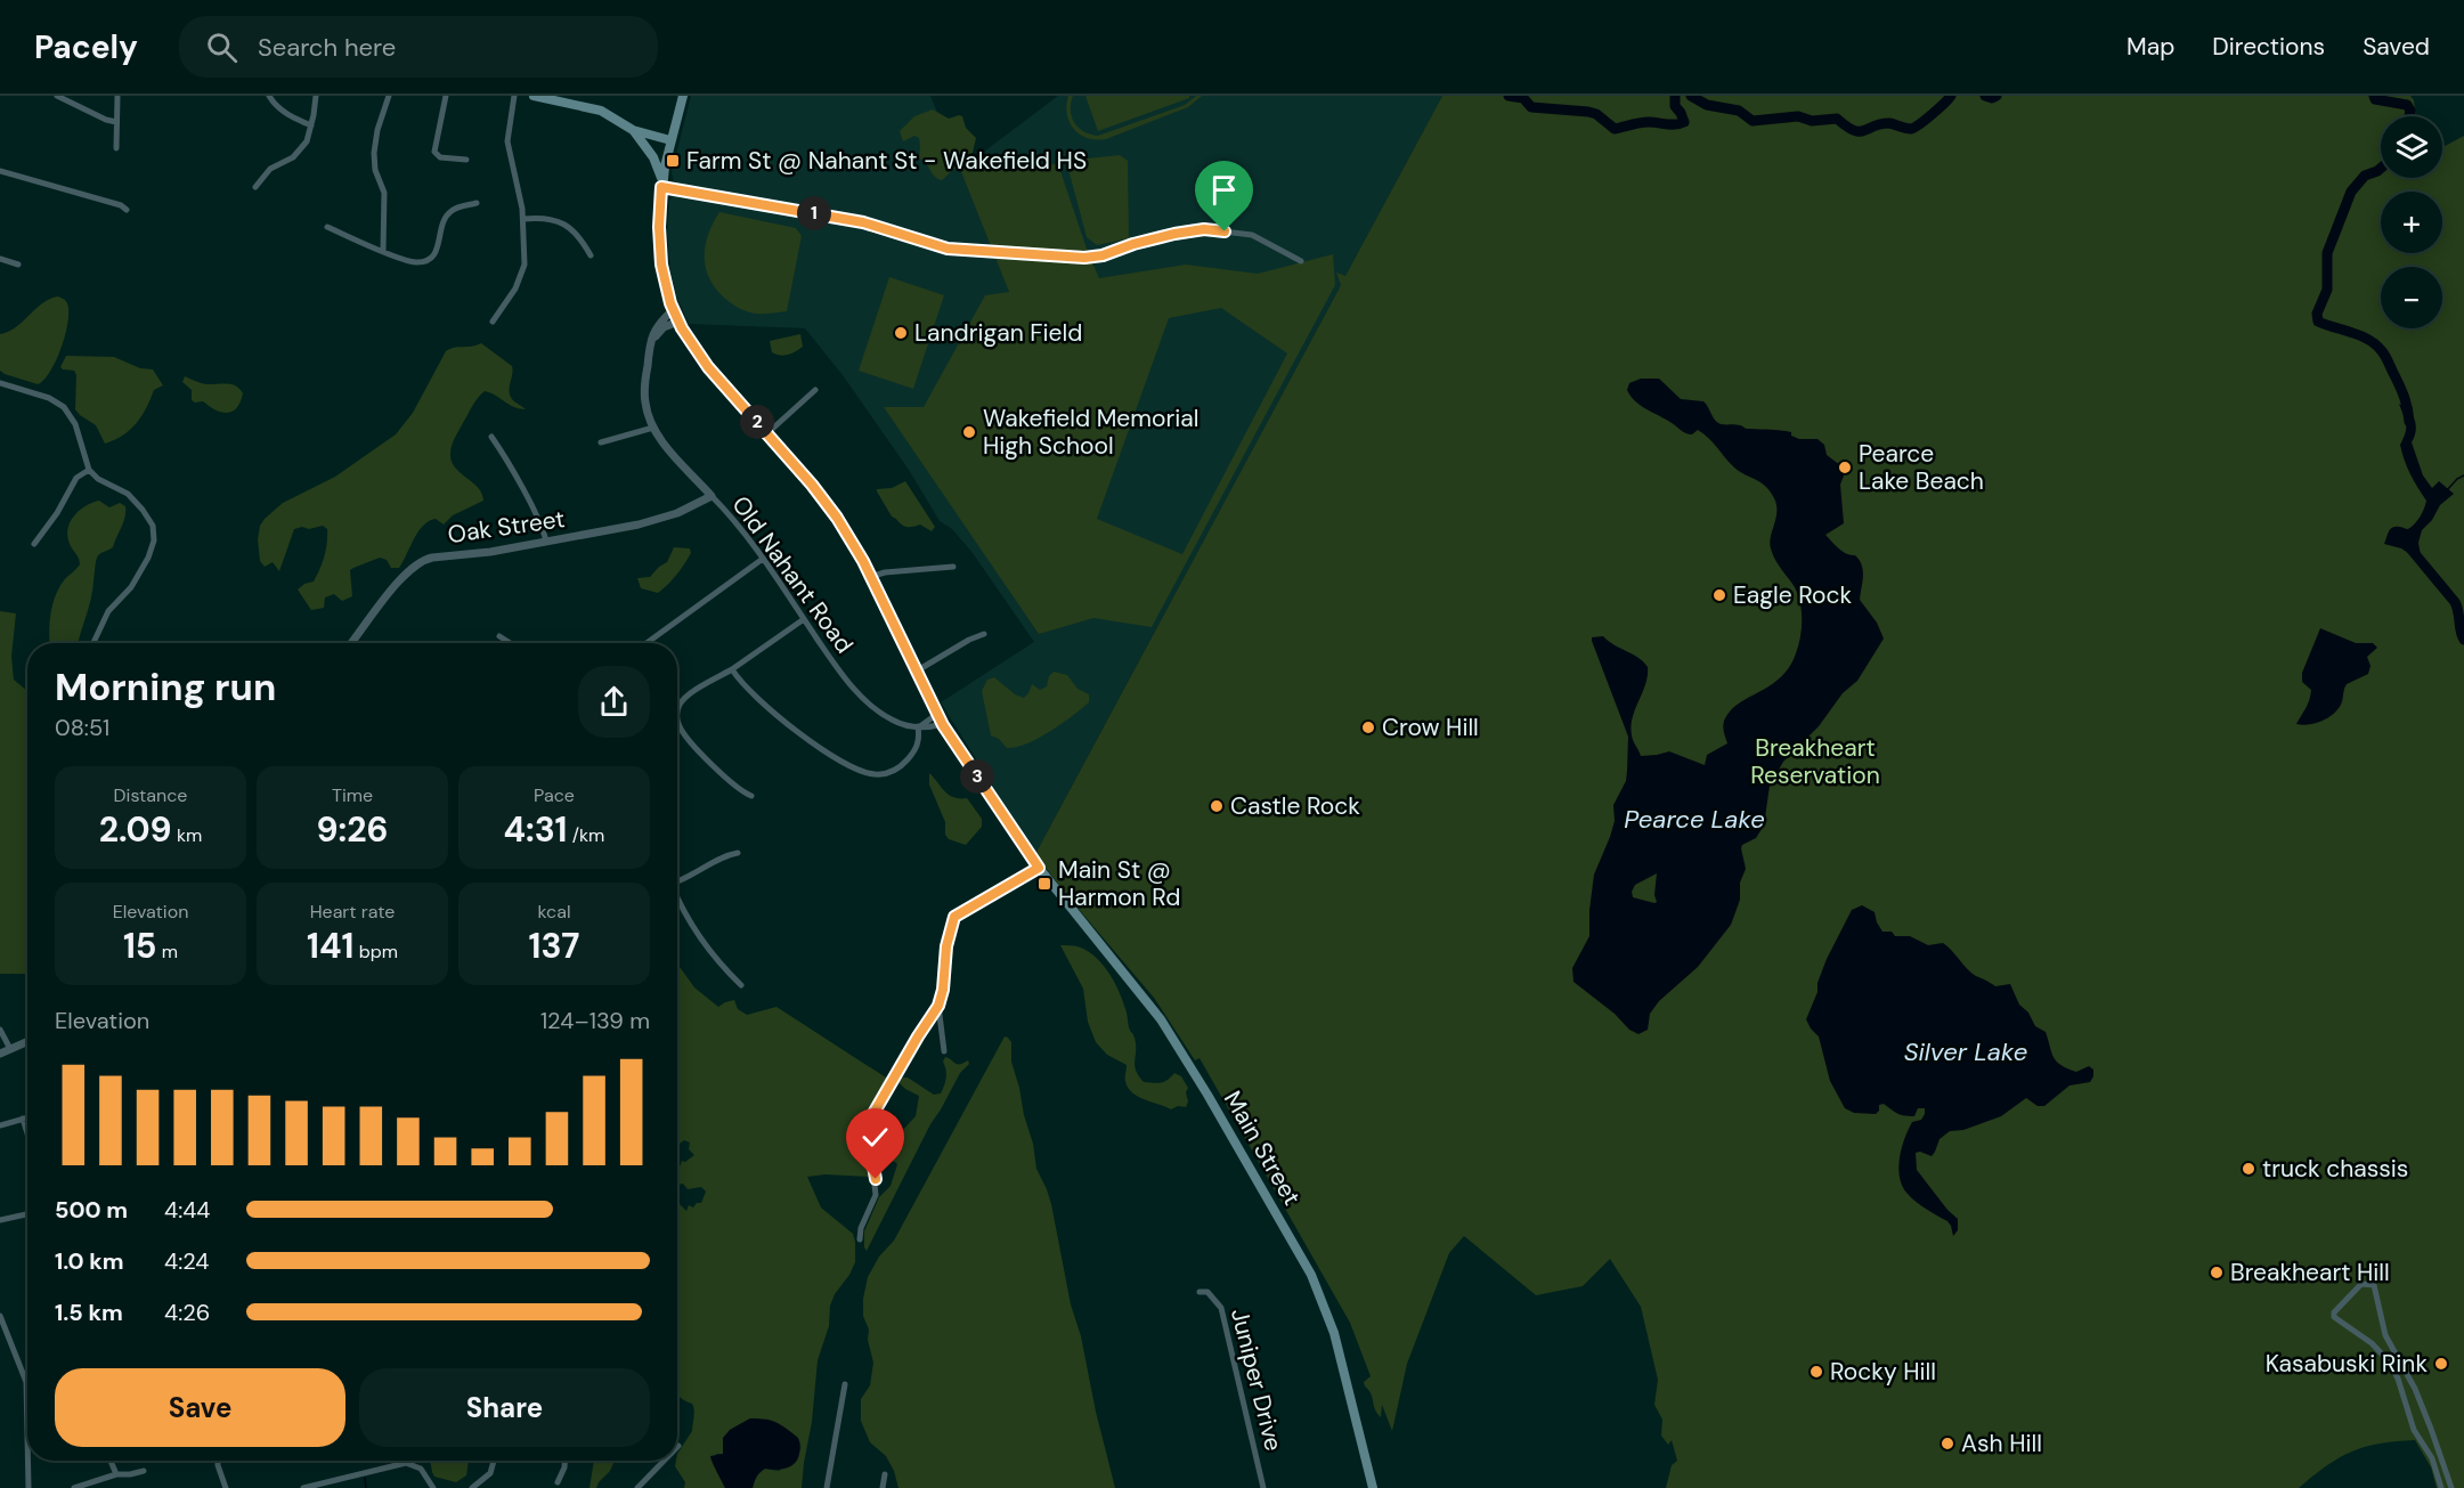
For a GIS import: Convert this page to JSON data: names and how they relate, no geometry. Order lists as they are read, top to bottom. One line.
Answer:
{"streets":{"main road":["Main Street"],"street":["Oak Street","Old Nahant Road","Juniper Drive"]},"crossings":[["Oak Street","Old Nahant Road"],["Old Nahant Road","Main Street"]],"water":["Pearce Lake","Silver Lake"],"parks":["Breakheart Reservation"],"places":{"transit":["Farm St @ Nahant St - Wakefield HS","Main St @ Harmon Rd"],"other":["Landrigan Field","Wakefield Memorial High School","Pearce Lake Beach","Eagle Rock","Crow Hill","Castle Rock","truck chassis","Breakheart Hill","Kasabuski Rink","Rocky Hill","Ash Hill"]},"page":{"header":"Pacely","search":"Search here","nav":["Map","Directions","Saved"],"map_buttons":["+","−"],"pins":["1","2","3"],"heading":["Morning run","08:51"],"stats":[["Distance","2.09 km"],["Time","9:26"],["Pace","4:31 /km"],["Elevation","15 m"],["Heart rate","141 bpm"],["kcal","137"]],"chart":["Elevation","124–139 m"],"list":[{"name":"500 m","note":"4:44"},{"name":"1.0 km","note":"4:24"},{"name":"1.5 km","note":"4:26"}],"buttons":["Save","Share"]}}
